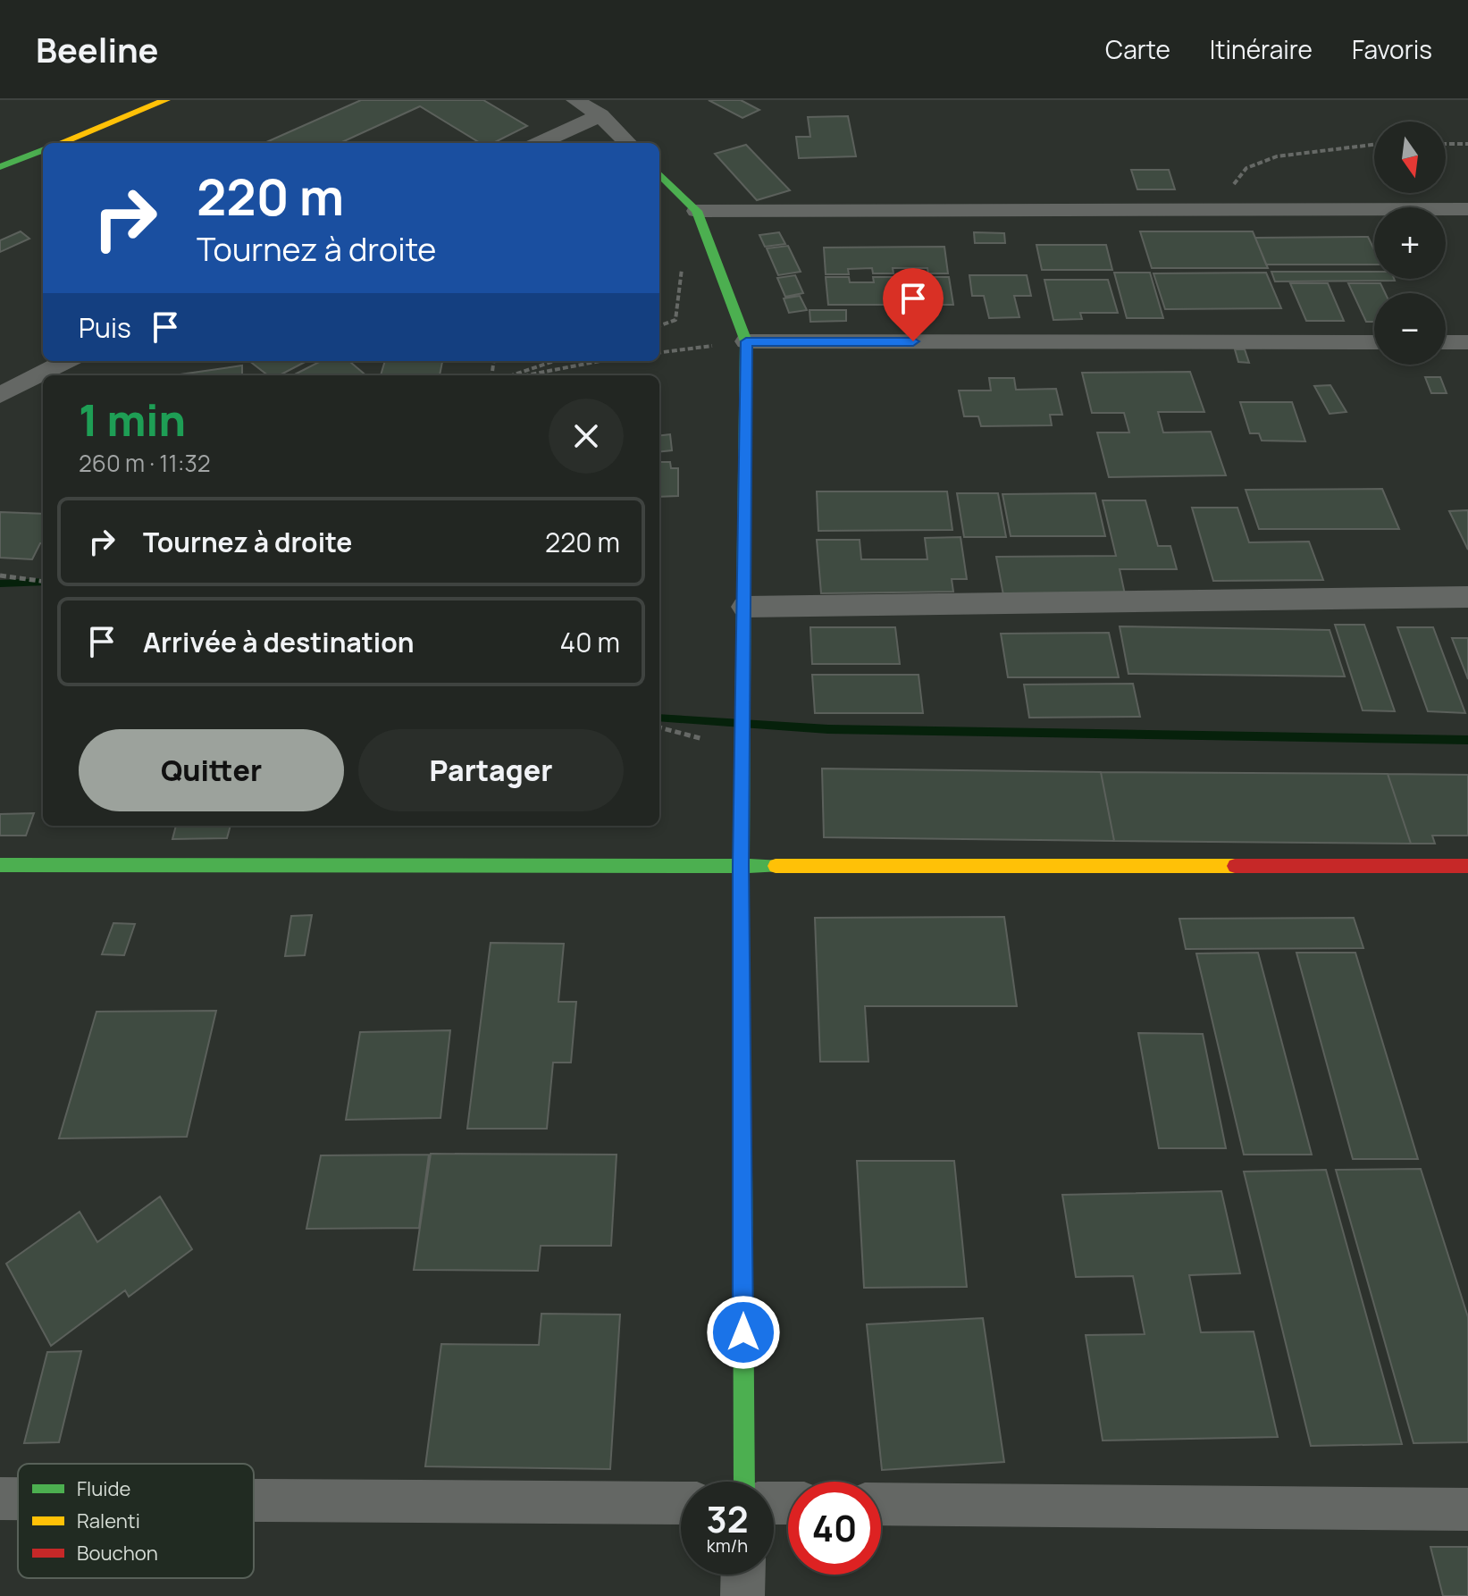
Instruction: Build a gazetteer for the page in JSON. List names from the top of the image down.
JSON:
{
  "legend": ["Fluide", "Ralenti", "Bouchon"],
  "north": "bottom",
  "page": {
    "header": "Beeline",
    "nav": ["Carte", "Itinéraire", "Favoris"],
    "map_buttons": ["+", "−"],
    "turn": ["220 m", "Tournez à droite"],
    "then": "Puis",
    "heading": ["1 min", "260 m · 11:32"],
    "list": [
      {
        "name": "Tournez à droite",
        "value": "220 m"
      },
      {
        "name": "Arrivée à destination",
        "value": "40 m"
      }
    ],
    "buttons": ["Quitter", "Partager"],
    "speed": "32 km/h",
    "limit": "40"
  }
}
